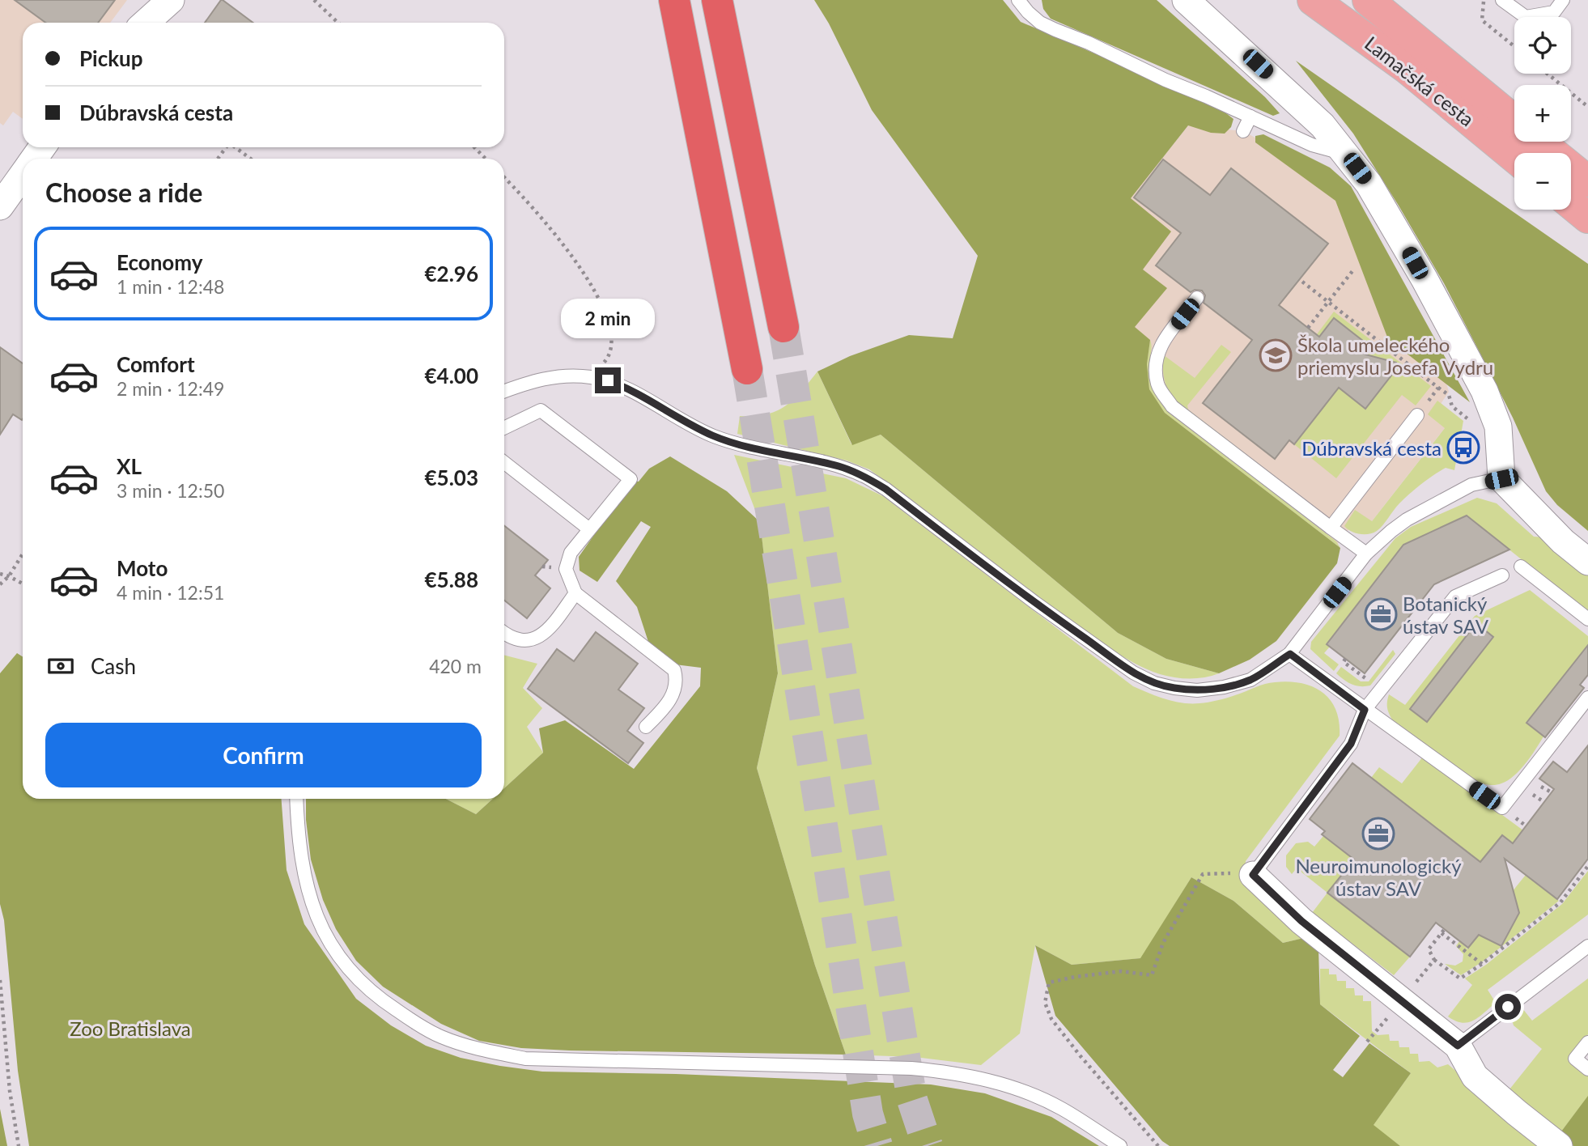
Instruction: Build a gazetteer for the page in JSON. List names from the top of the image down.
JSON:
{
  "streets": {
    "main road": ["Lamačská cesta"]
  },
  "parks": ["Zoo Bratislava"],
  "places": {
    "school or university": ["Škola umeleckého priemyslu Josefa Vydru"],
    "bus stop": ["Dúbravská cesta"],
    "office": ["Botanický ústav SAV", "Neuroimunologický ústav SAV"]
  },
  "page": {
    "map_buttons": ["+", "−"],
    "banner": ["Pickup", "Dúbravská cesta"],
    "heading": "Choose a ride",
    "list": [
      {
        "name": "Economy",
        "note": "1 min · 12:48",
        "value": "€2.96"
      },
      {
        "name": "Comfort",
        "note": "2 min · 12:49",
        "value": "€4.00"
      },
      {
        "name": "XL",
        "note": "3 min · 12:50",
        "value": "€5.03"
      },
      {
        "name": "Moto",
        "note": "4 min · 12:51",
        "value": "€5.88"
      }
    ],
    "bubble": "2 min",
    "pay": ["Cash", "420 m"],
    "buttons": "Confirm"
  }
}
